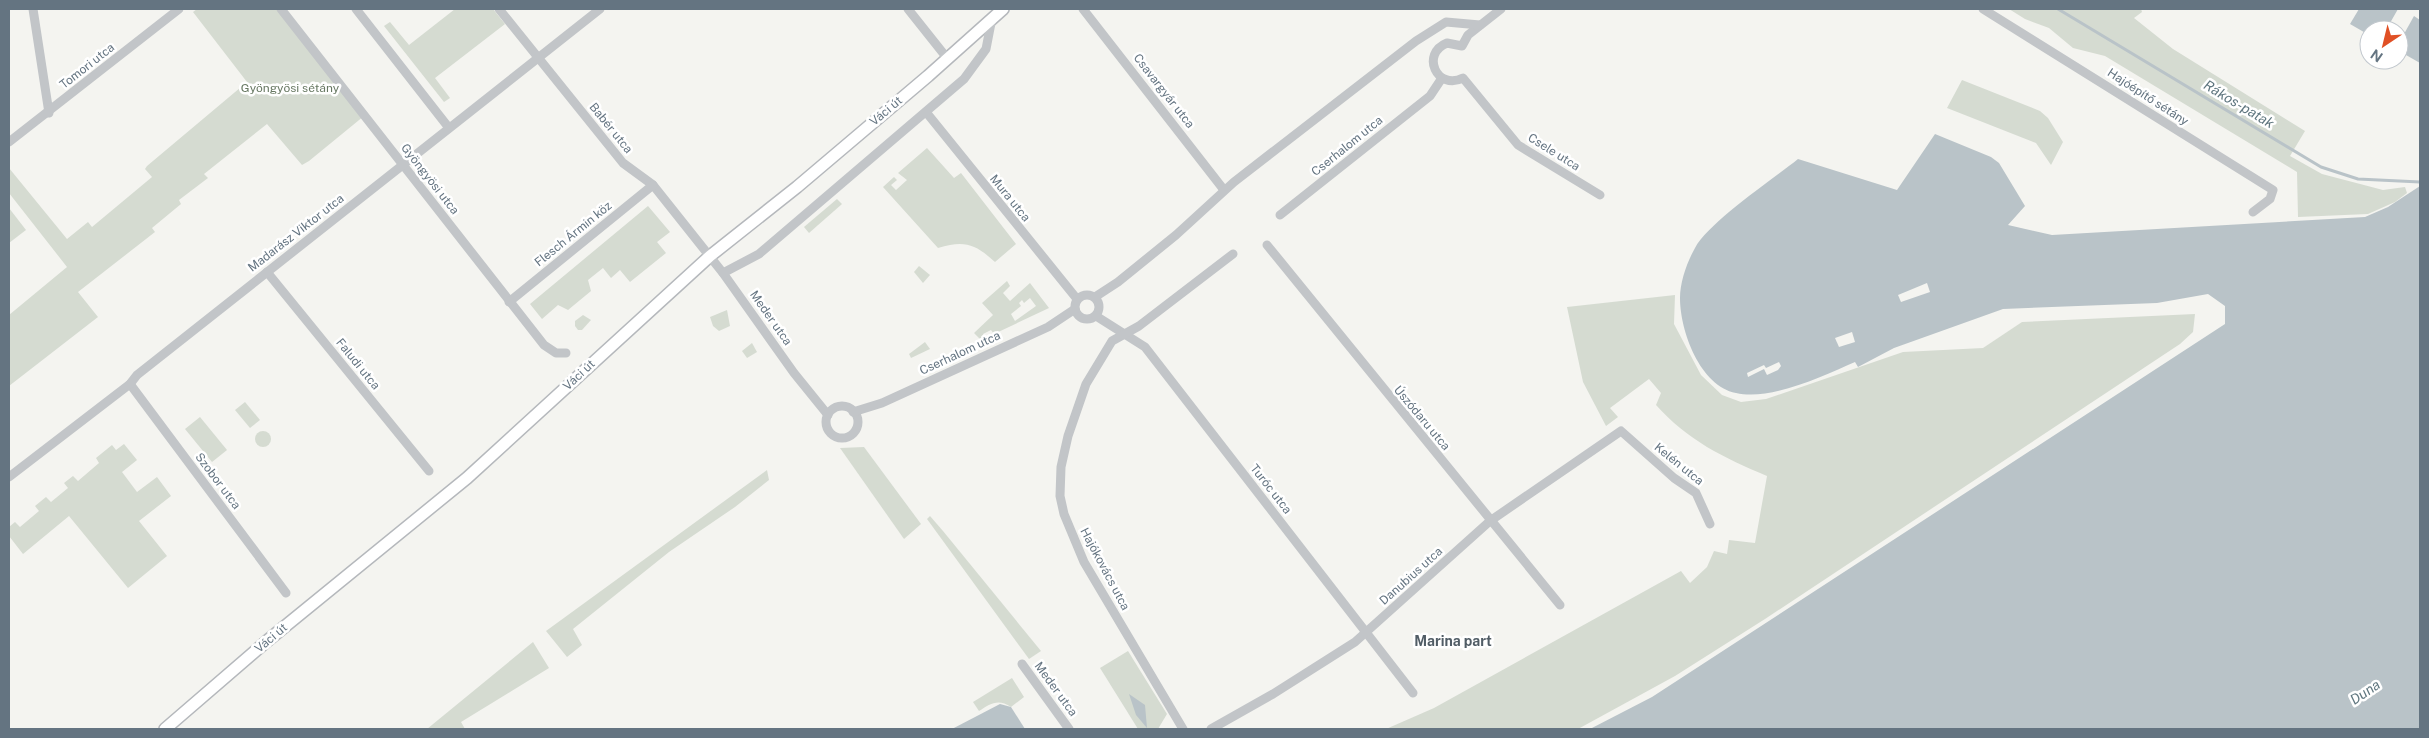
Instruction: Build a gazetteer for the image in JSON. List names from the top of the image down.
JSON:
{
  "streets": {
    "main road": ["Váci út"],
    "street": [
      "Tomori utca",
      "Csavargyár utca",
      "Hajóépítő sétány",
      "Babér utca",
      "Cserhalom utca",
      "Csele utca",
      "Gyöngyösi utca",
      "Mura utca",
      "Madarász Viktor utca",
      "Flesch Ármin köz",
      "Meder utca",
      "Faludi utca",
      "Úszódaru utca",
      "Kelén utca",
      "Szobor utca",
      "Turóc utca",
      "Hajókovács utca",
      "Danubius utca"
    ]
  },
  "crossings": [
    ["Váci út", "Babér utca"],
    ["Váci út", "Meder utca"],
    ["Babér utca", "Madarász Viktor utca"],
    ["Babér utca", "Flesch Ármin köz"],
    ["Babér utca", "Meder utca"],
    ["Cserhalom utca", "Csele utca"],
    ["Cserhalom utca", "Mura utca"],
    ["Cserhalom utca", "Meder utca"],
    ["Gyöngyösi utca", "Madarász Viktor utca"],
    ["Gyöngyösi utca", "Flesch Ármin köz"],
    ["Madarász Viktor utca", "Faludi utca"],
    ["Madarász Viktor utca", "Szobor utca"],
    ["Úszódaru utca", "Danubius utca"],
    ["Kelén utca", "Danubius utca"],
    ["Turóc utca", "Hajókovács utca"],
    ["Turóc utca", "Danubius utca"]
  ],
  "districts": ["Marina part"],
  "water": ["Rákos-patak", "Duna"],
  "parks": ["Gyöngyösi sétány"],
  "north": "bottom left"
}
